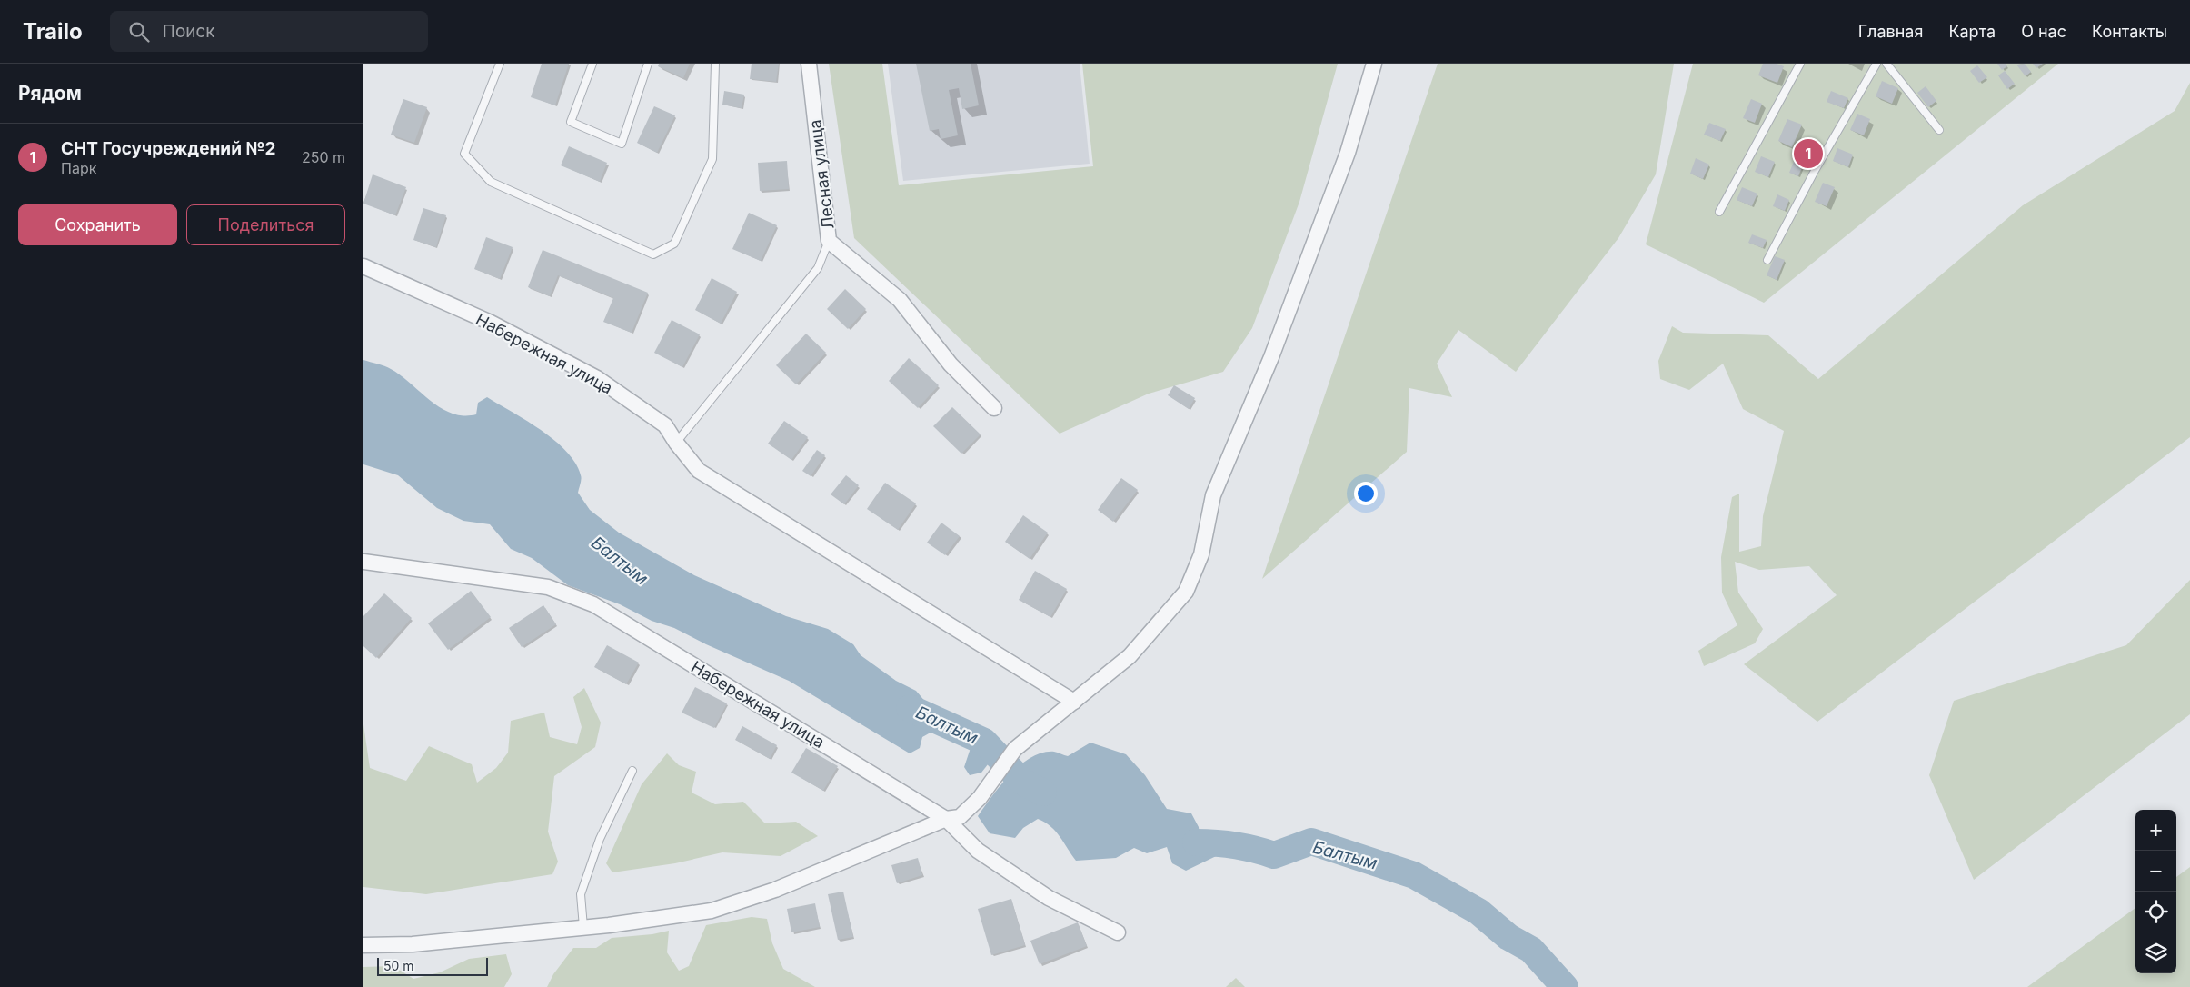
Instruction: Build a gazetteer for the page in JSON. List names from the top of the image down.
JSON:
{
  "streets": {
    "street": ["Лесная улица", "Набережная улица"]
  },
  "water": ["Балтым"],
  "scale_bar": "50 m",
  "page": {
    "header": "Trailo",
    "search": "Поиск",
    "nav": [
      "Главная",
      "Карта",
      "О нас",
      "Контакты"
    ],
    "heading": "Рядом",
    "list": [
      {
        "mark": "1",
        "name": "СНТ Госучреждений №2",
        "note": "Парк",
        "value": "250 m"
      }
    ],
    "pins": "1",
    "buttons": ["Сохранить", "Поделиться"],
    "map_buttons": ["+", "−"],
    "scale": "50 m"
  }
}
